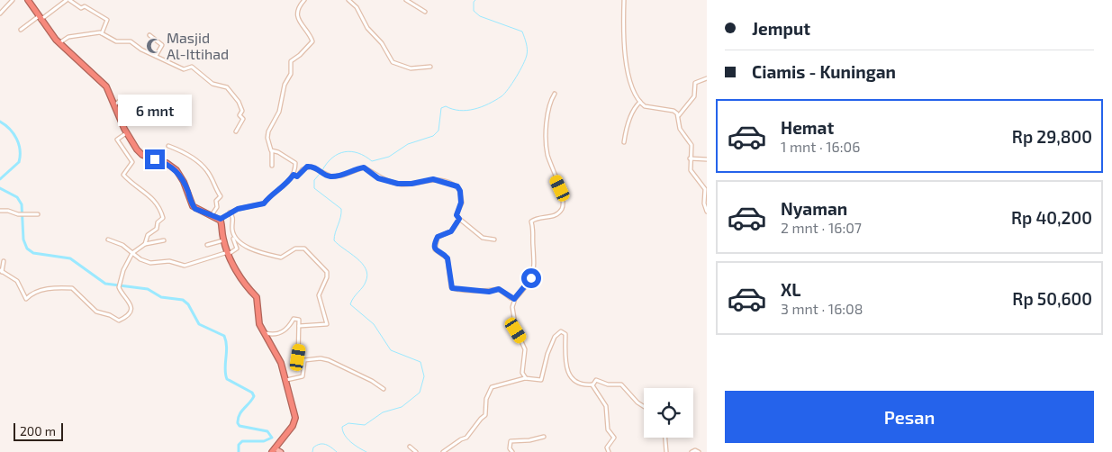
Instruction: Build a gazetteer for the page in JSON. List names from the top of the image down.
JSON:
{
  "places": {
    "mosque": ["Masjid Al-Ittihad"]
  },
  "scale_bar": "200 m",
  "page": {
    "banner": ["Jemput", "Ciamis - Kuningan"],
    "bubble": "6 mnt",
    "list": [
      {
        "name": "Hemat",
        "note": "1 mnt · 16:06",
        "value": "Rp 29,800"
      },
      {
        "name": "Nyaman",
        "note": "2 mnt · 16:07",
        "value": "Rp 40,200"
      },
      {
        "name": "XL",
        "note": "3 mnt · 16:08",
        "value": "Rp 50,600"
      }
    ],
    "buttons": "Pesan",
    "scale": "200 m"
  }
}
